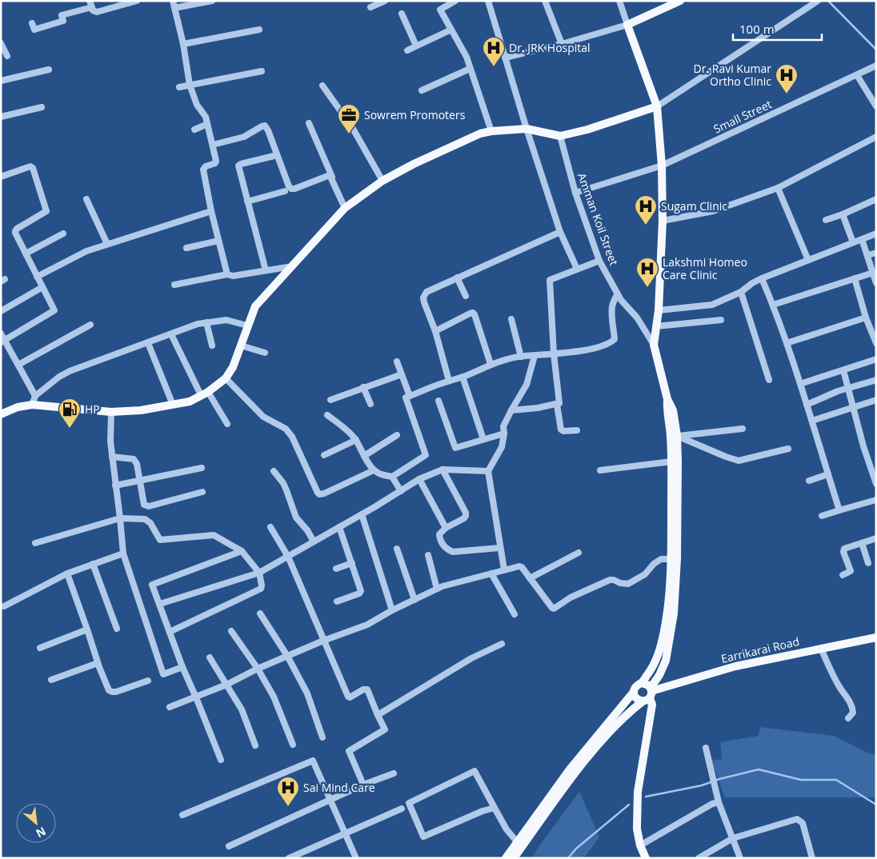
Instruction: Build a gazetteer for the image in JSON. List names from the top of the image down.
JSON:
{
  "streets": {
    "main road": ["Earrikarai Road"],
    "street": ["Small Street", "Amman Koil Street"]
  },
  "crossings": [
    ["Small Street", "Amman Koil Street"]
  ],
  "places": {
    "hospital": [
      "Dr. JRK Hospital",
      "Dr. Ravi Kumar Ortho Clinic",
      "Sugam Clinic",
      "Lakshmi Homeo Care Clinic",
      "Sai Mind Care"
    ],
    "office": ["Sowrem Promoters"],
    "fuel station": ["HP"]
  },
  "scale_bar": "100 m",
  "north": "bottom right"
}
